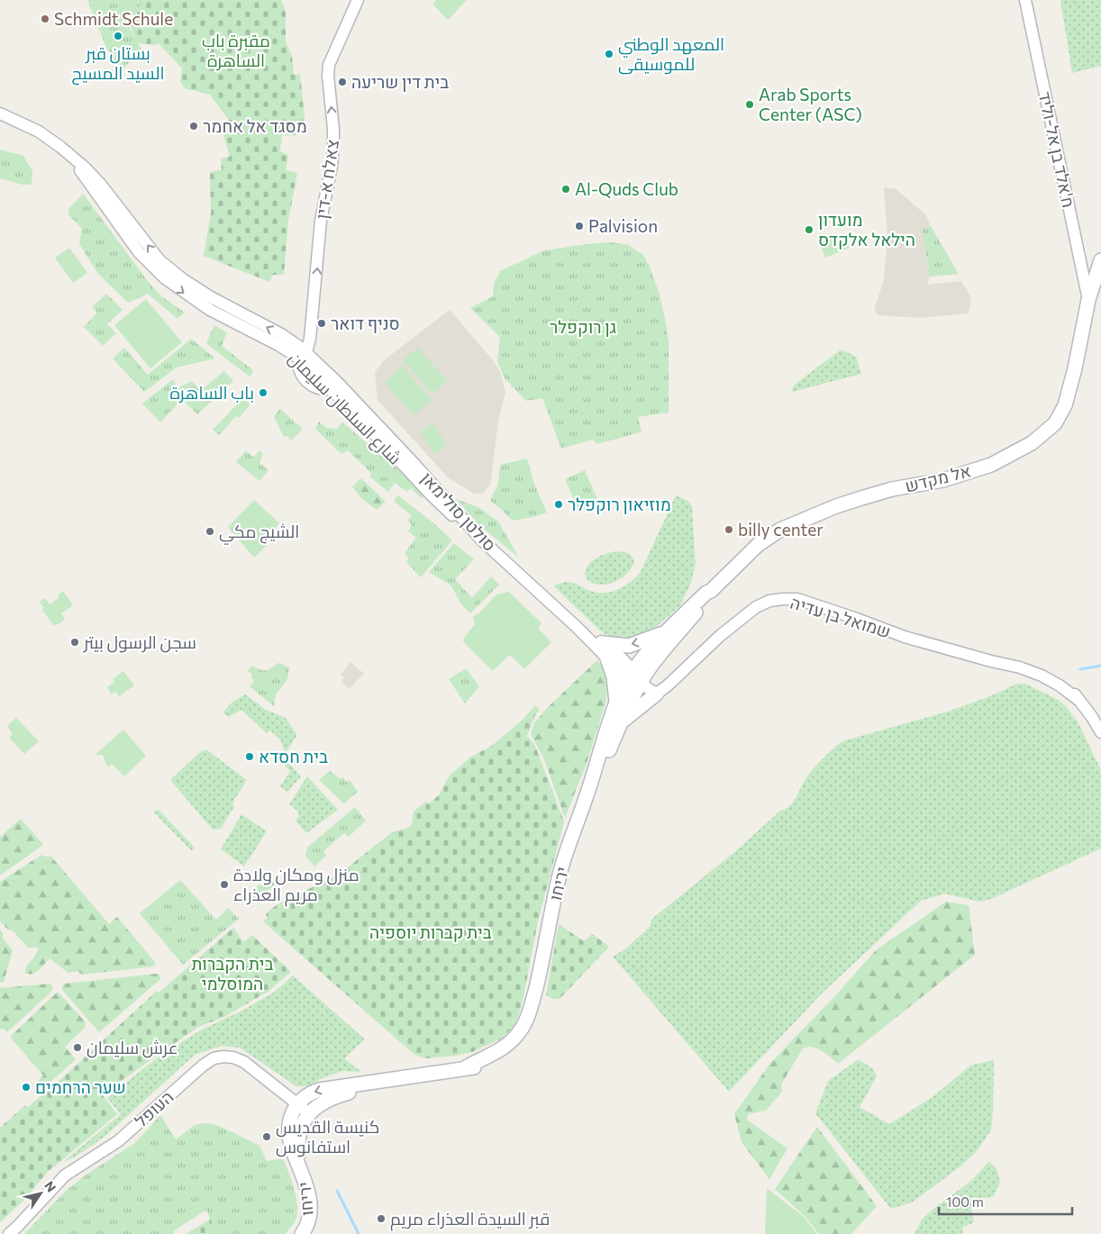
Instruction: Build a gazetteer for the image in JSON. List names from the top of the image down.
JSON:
{
  "streets": {
    "main road": ["אל מקדש", "יריחו"],
    "street": [
      "ח'אלד בן אל-וליד",
      "צאלח א-דין",
      "شارع السلطان سليمان",
      "סולטן סולימאן",
      "שמואל בן עדיה",
      "העופל"
    ]
  },
  "crossings": [
    ["ח'אלד בן אל-וליד", "אל מקדש"],
    ["צאלח א-דין", "شارع السلطان سليمان"],
    ["צאלח א-דין", "סולטן סולימאן"],
    ["شارع السلطان سليمان", "סולטן סולימאן"],
    ["אל מקדש", "סולטן סולימאן"],
    ["אל מקדש", "יריחו"],
    ["סולטן סולימאן", "יריחו"],
    ["יריחו", "העופל"]
  ],
  "one_way": ["צאלח א-דין"],
  "parks": [
    "مقبرة باب الساهرة",
    "גן רוקפלר",
    "בית קברות יוספיה",
    "בית הקברות המוסלמי"
  ],
  "places": [
    "Schmidt Schule",
    "بستان قبر السيد المسيح",
    "المعهد الوطني للموسيقى",
    "בית דין שריעה",
    "Arab Sports Center (ASC)",
    "מסגד אל אחמר",
    "Al-Quds Club",
    "Palvision",
    "מועדון הילאל אלקדס",
    "סניף דואר",
    "باب الساهرة",
    "מוזיאון רוקפלר",
    "billy center",
    "الشيج مكي",
    "سجن الرسول بيتر",
    "בית חסדא",
    "منزل ومكان ولادة مريم العذراء",
    "عرش سليمان",
    "שער הרחמים",
    "كنيسة القديس استفانوس",
    "قبر السيدة العذراء مريم"
  ],
  "scale_bar": "100 m",
  "north": "top right"
}
